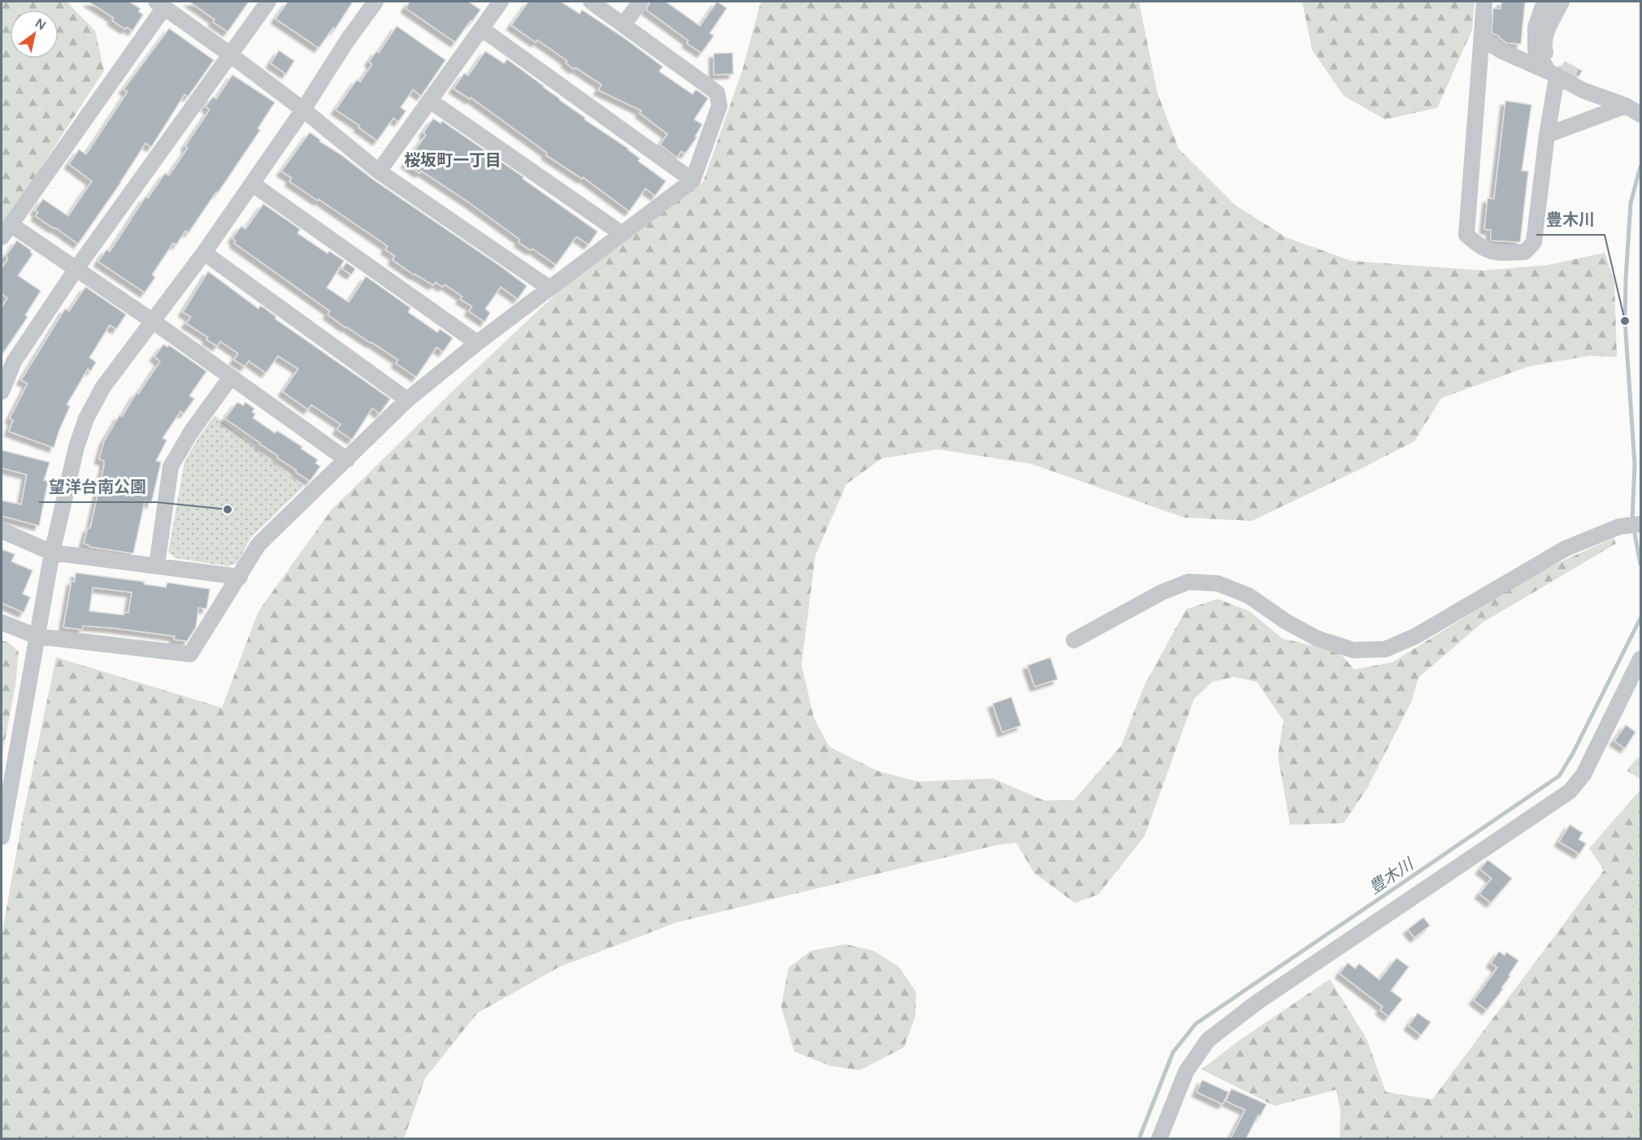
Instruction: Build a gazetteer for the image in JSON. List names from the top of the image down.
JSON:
{
  "districts": ["桜坂町一丁目"],
  "water": ["豊木川"],
  "places": ["豊木川", "望洋台南公園"],
  "north": "top right"
}
